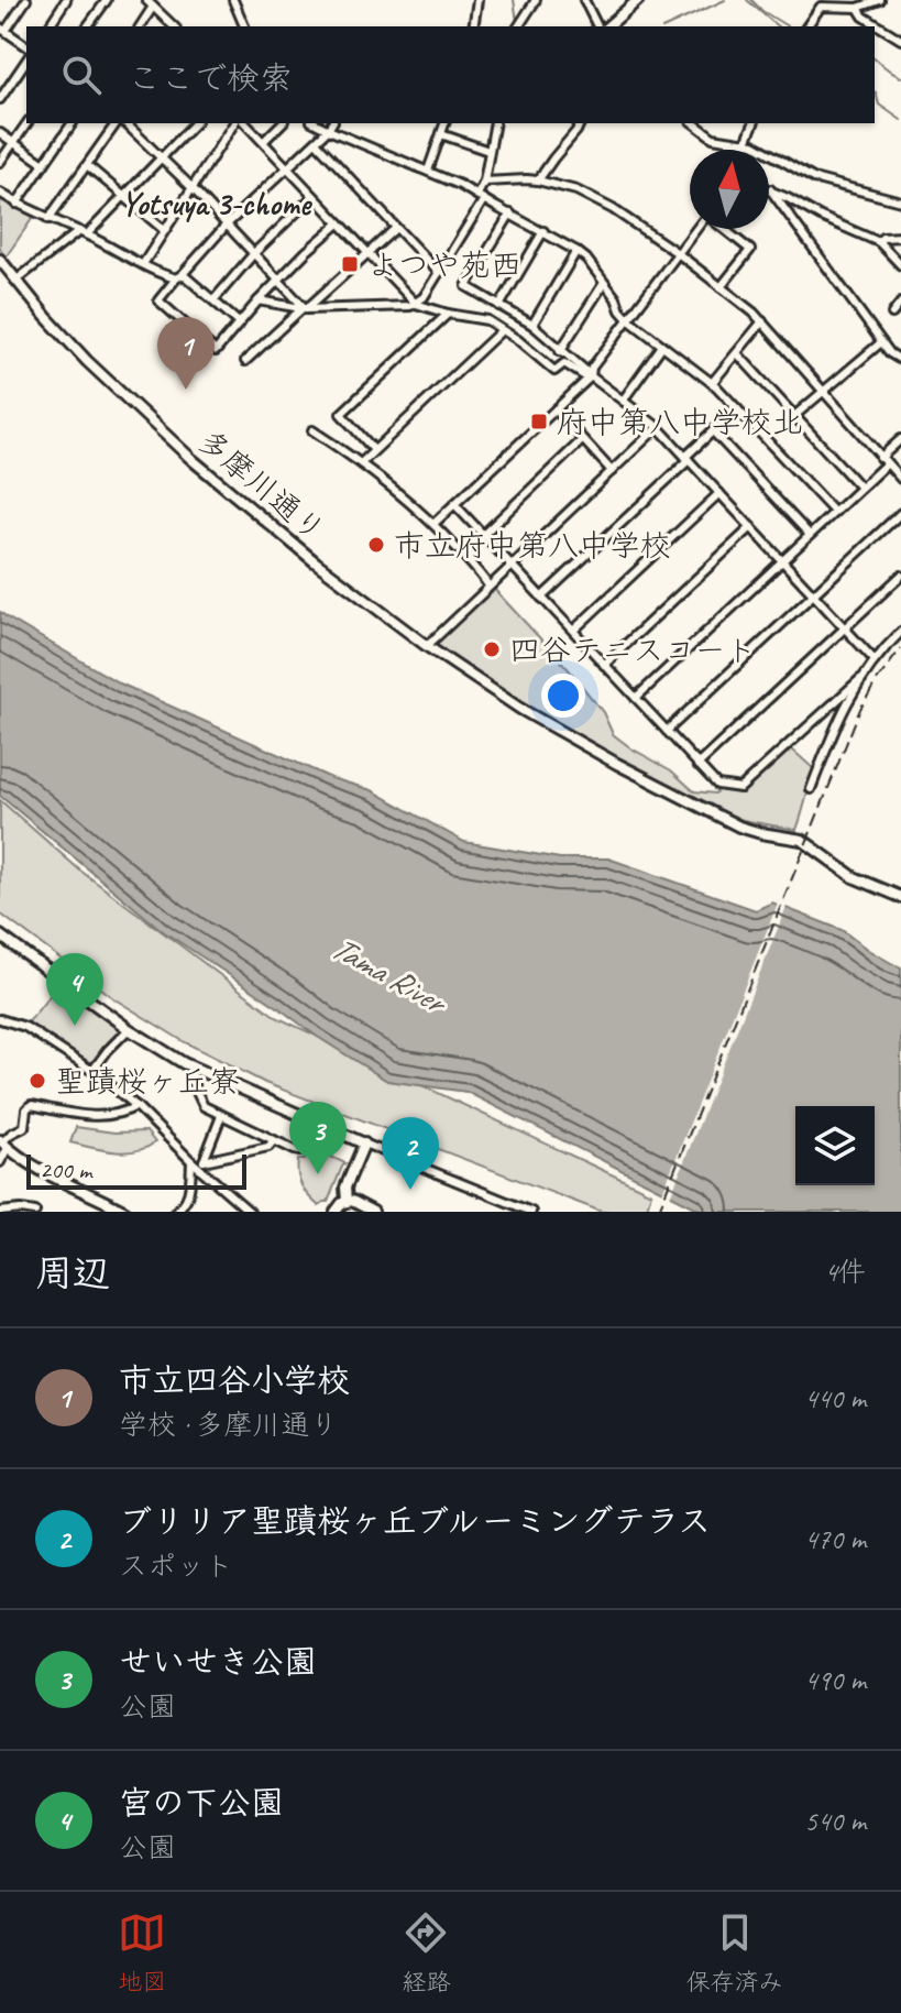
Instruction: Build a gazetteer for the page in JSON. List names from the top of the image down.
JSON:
{
  "streets": {
    "street": ["多摩川通り"]
  },
  "districts": ["Yotsuya 3-chome"],
  "water": ["Tama River"],
  "places": {
    "transit": ["よつや苑西", "府中第八中学校北"],
    "other": ["市立府中第八中学校", "四谷テニスコート", "聖蹟桜ヶ丘寮"]
  },
  "scale_bar": "200 m",
  "north": "top",
  "page": {
    "search": "ここで検索",
    "pins": [
      "1",
      "4",
      "3",
      "2"
    ],
    "scale": "200 m",
    "heading": ["周辺", "4件"],
    "list": [
      {
        "mark": "1",
        "name": "市立四谷小学校",
        "note": "学校 · 多摩川通り",
        "value": "440 m"
      },
      {
        "mark": "2",
        "name": "ブリリア聖蹟桜ヶ丘ブルーミングテラス",
        "note": "スポット",
        "value": "470 m"
      },
      {
        "mark": "3",
        "name": "せいせき公園",
        "note": "公園",
        "value": "490 m"
      },
      {
        "mark": "4",
        "name": "宮の下公園",
        "note": "公園",
        "value": "540 m"
      }
    ],
    "nav": ["地図", "経路", "保存済み"]
  }
}
